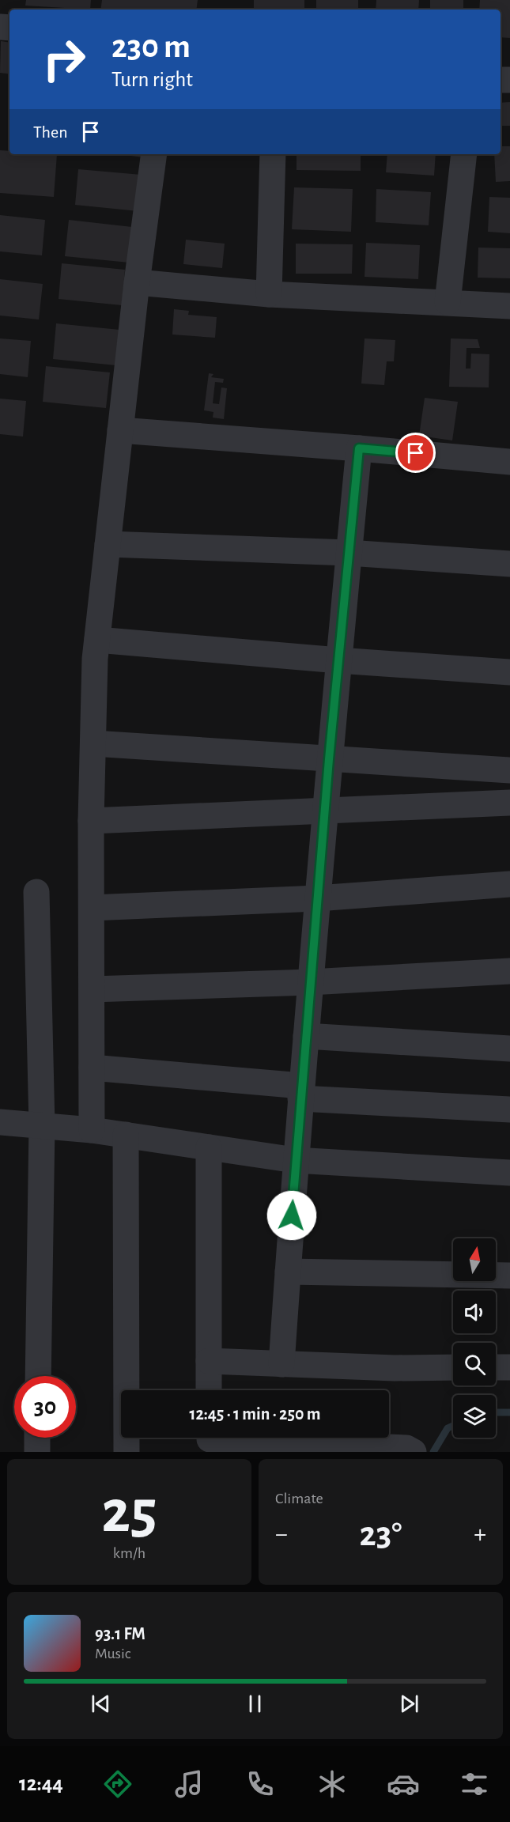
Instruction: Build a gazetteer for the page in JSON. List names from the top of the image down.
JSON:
{
  "north": "top",
  "page": {
    "turn": ["230 m", "Turn right"],
    "then": "Then",
    "limit": "30",
    "trip": "12:45 · 1 min · 250 m",
    "tile": [
      ["25", "km/h"],
      "Climate"
    ],
    "heat": ["−", "23°", "+"],
    "song": ["93.1 FM", "Music"],
    "tabs": "12:44"
  }
}
